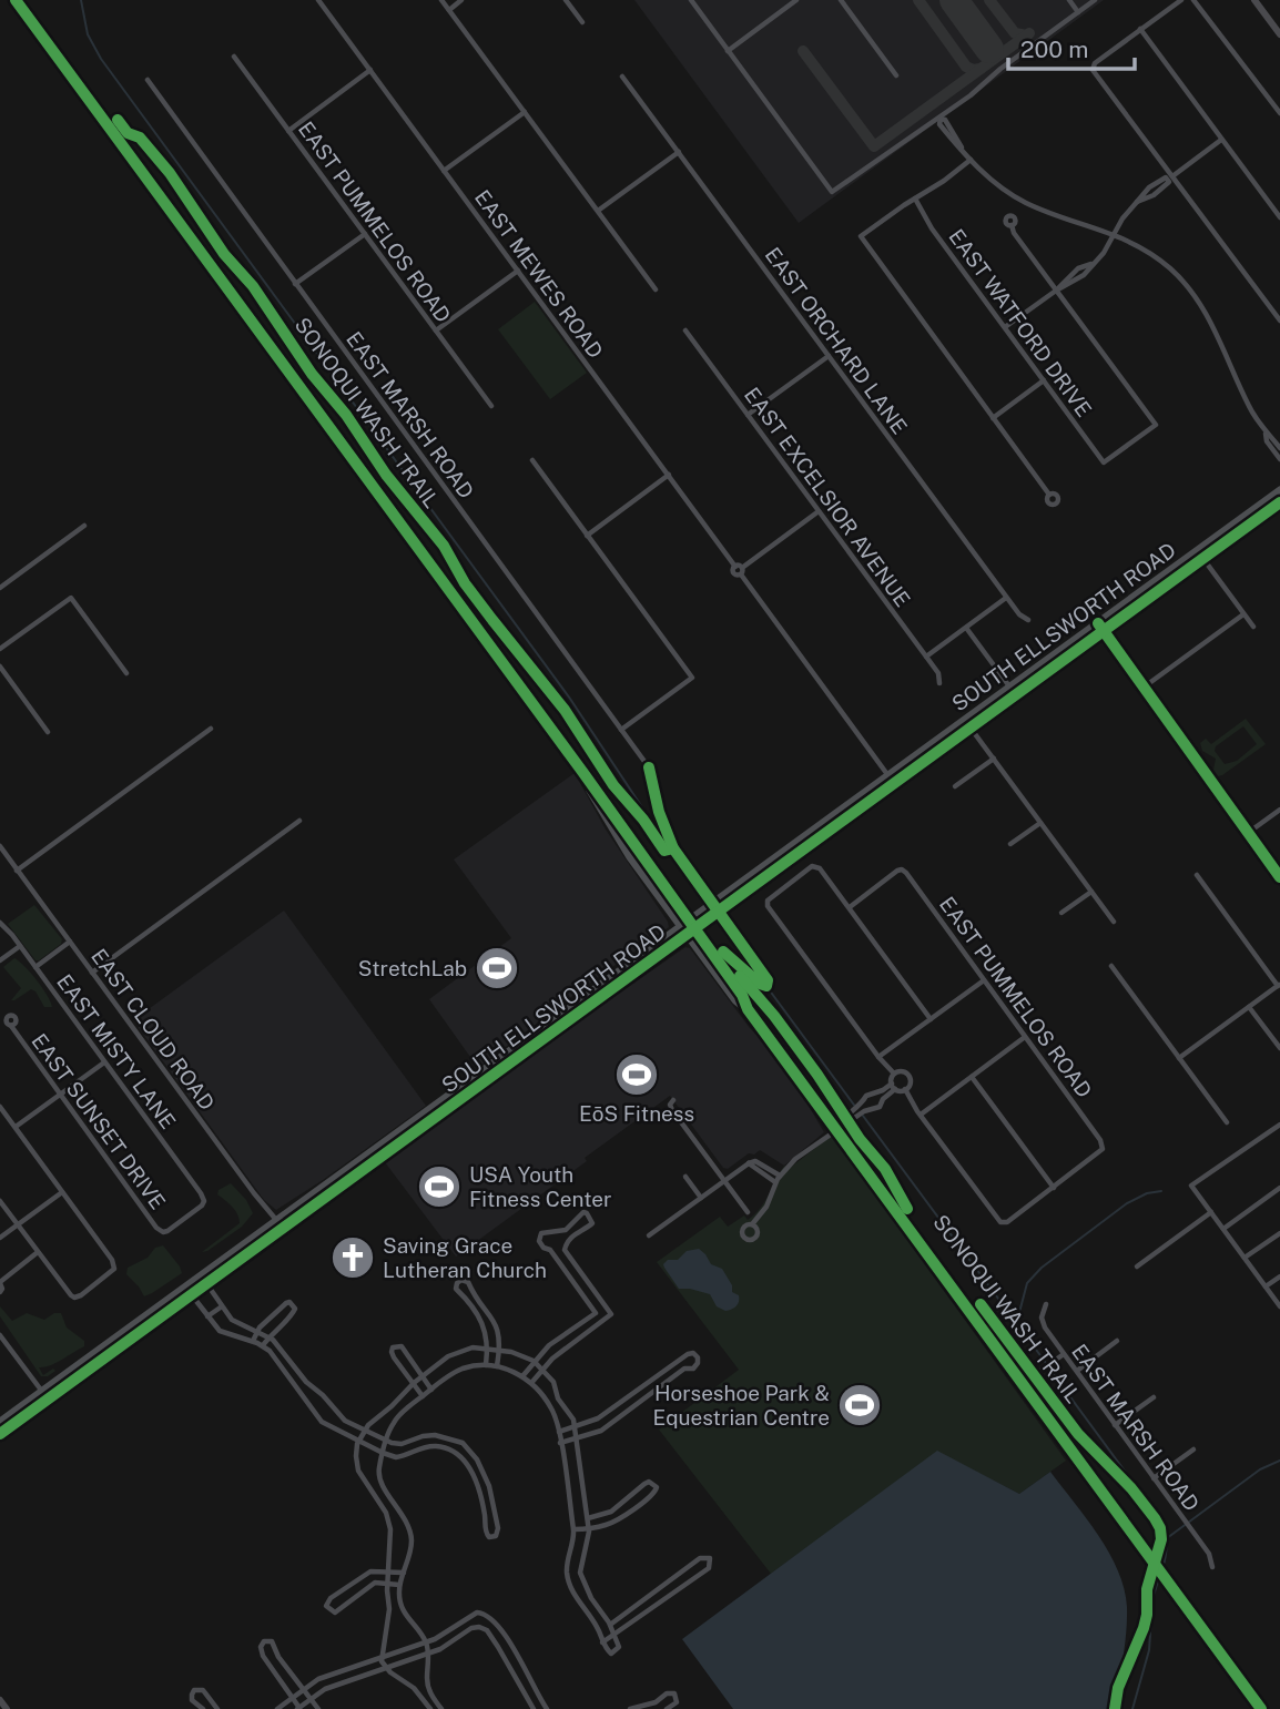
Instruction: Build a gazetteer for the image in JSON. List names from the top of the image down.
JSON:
{
  "streets": {
    "main road": ["SOUTH ELLSWORTH ROAD"],
    "street": [
      "EAST PUMMELOS ROAD",
      "EAST MEWES ROAD",
      "EAST WATFORD DRIVE",
      "EAST ORCHARD LANE",
      "EAST MARSH ROAD",
      "EAST EXCELSIOR AVENUE",
      "EAST CLOUD ROAD",
      "EAST MISTY LANE",
      "EAST SUNSET DRIVE"
    ],
    "cycle path": ["SONOQUI WASH TRAIL"]
  },
  "crossings": [
    ["EAST MEWES ROAD", "SOUTH ELLSWORTH ROAD"],
    ["SOUTH ELLSWORTH ROAD", "EAST CLOUD ROAD"],
    ["EAST MISTY LANE", "EAST SUNSET DRIVE"]
  ],
  "places": {
    "sports": [
      "StretchLab",
      "EōS Fitness",
      "USA Youth Fitness Center",
      "Horseshoe Park & Equestrian Centre"
    ],
    "church": ["Saving Grace Lutheran Church"]
  },
  "scale_bar": "200 m"
}
